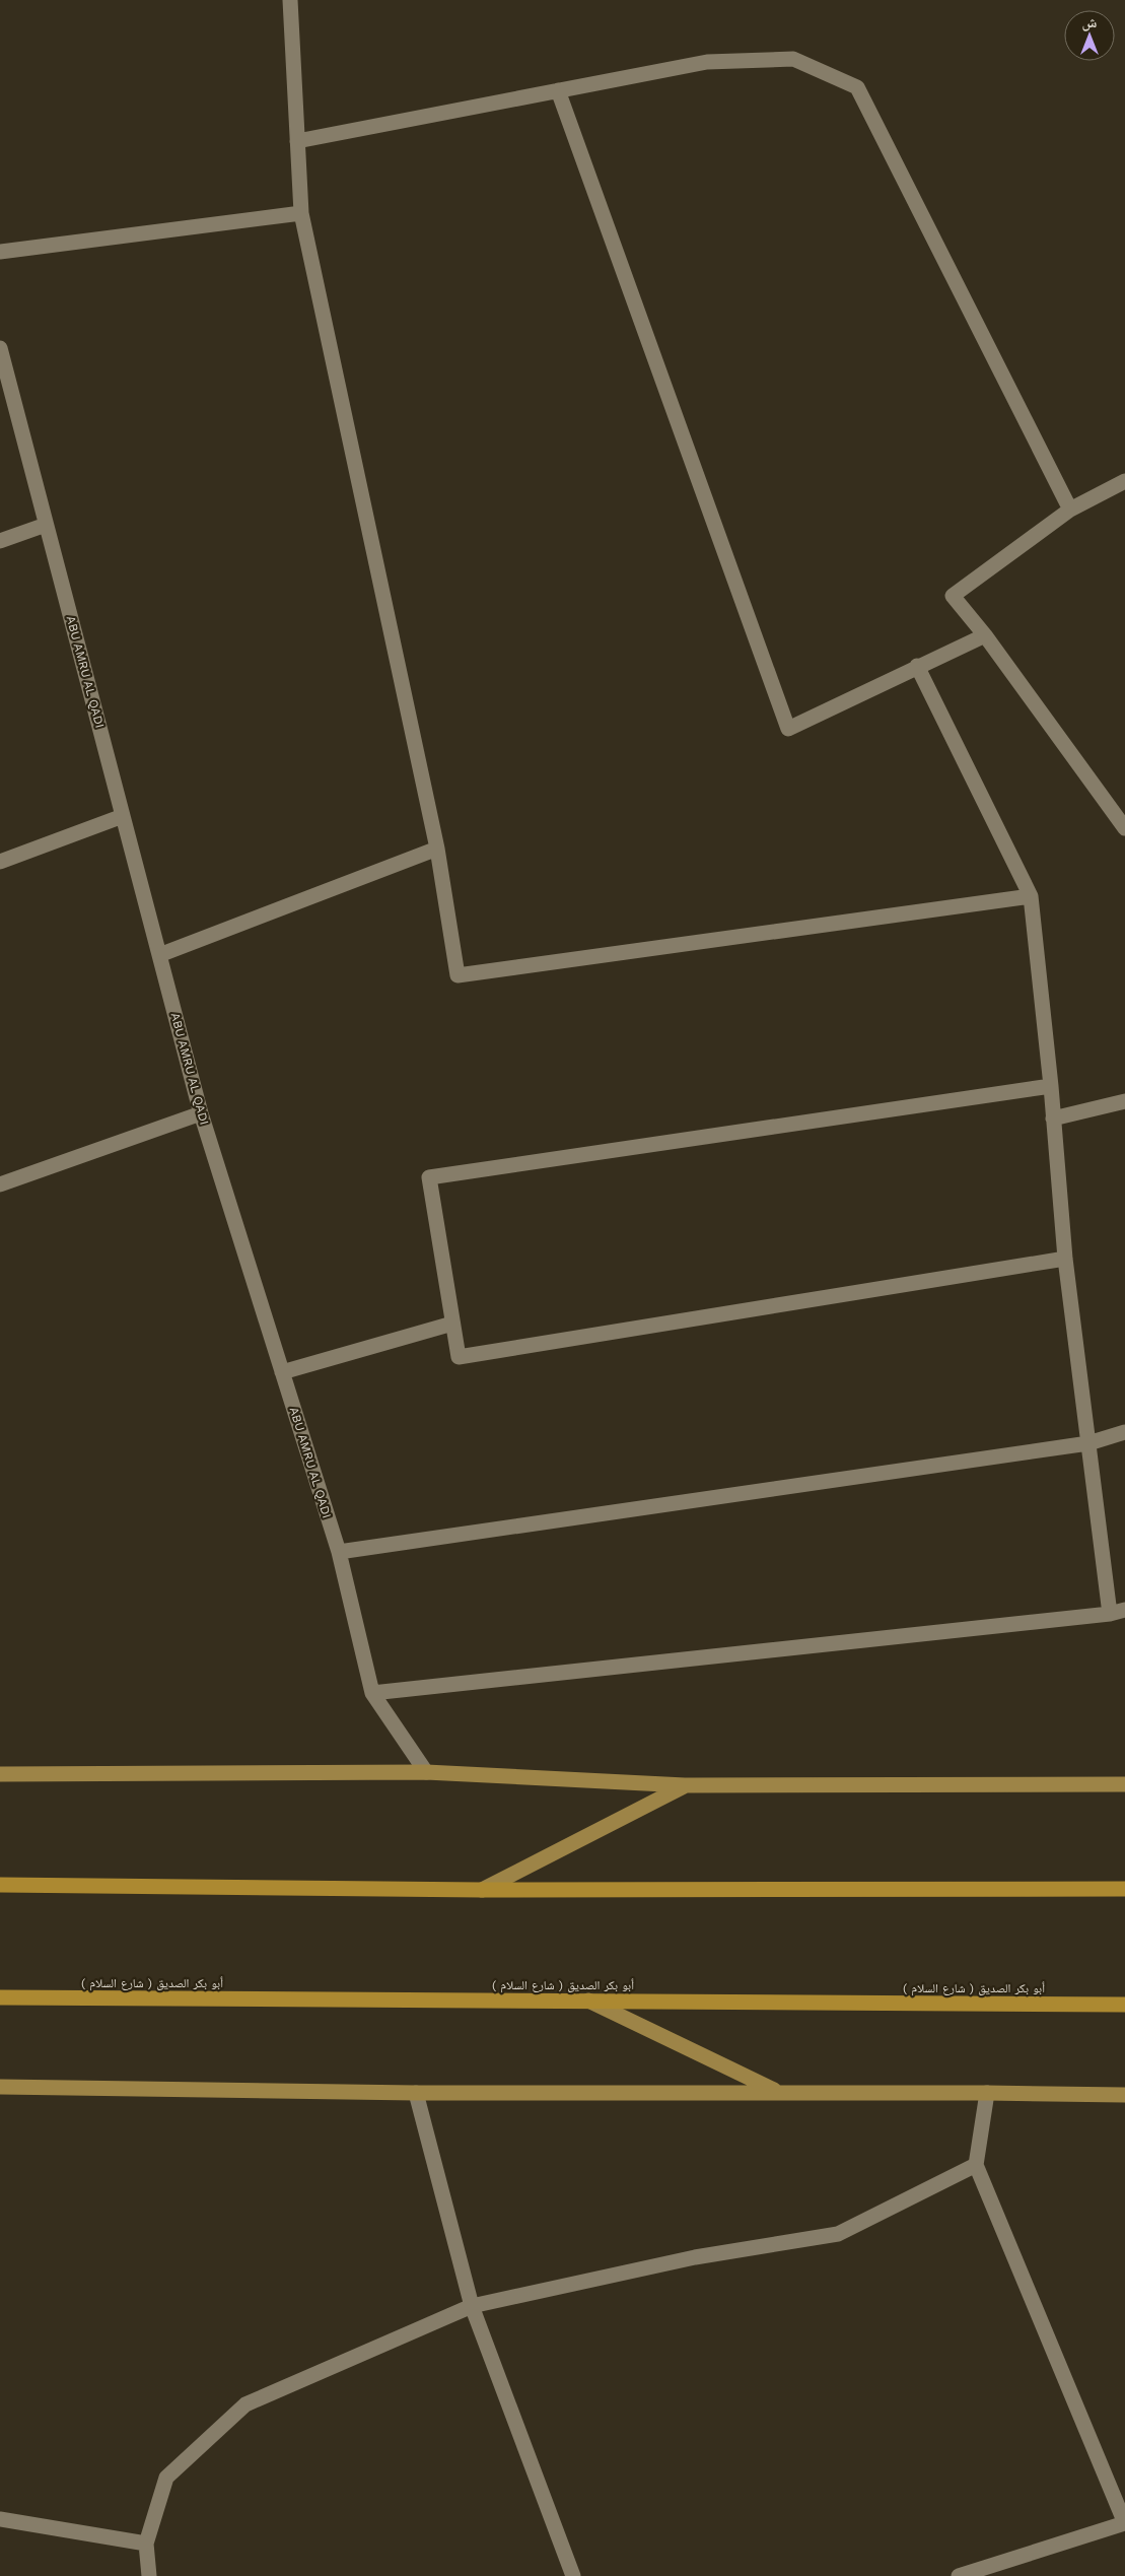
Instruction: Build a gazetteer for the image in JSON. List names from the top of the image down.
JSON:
{
  "streets": {
    "highway": ["( شارع السلام ) أبو بكر الصديق"],
    "street": ["ABU AMRU AL QADI"]
  },
  "north": "top"
}
